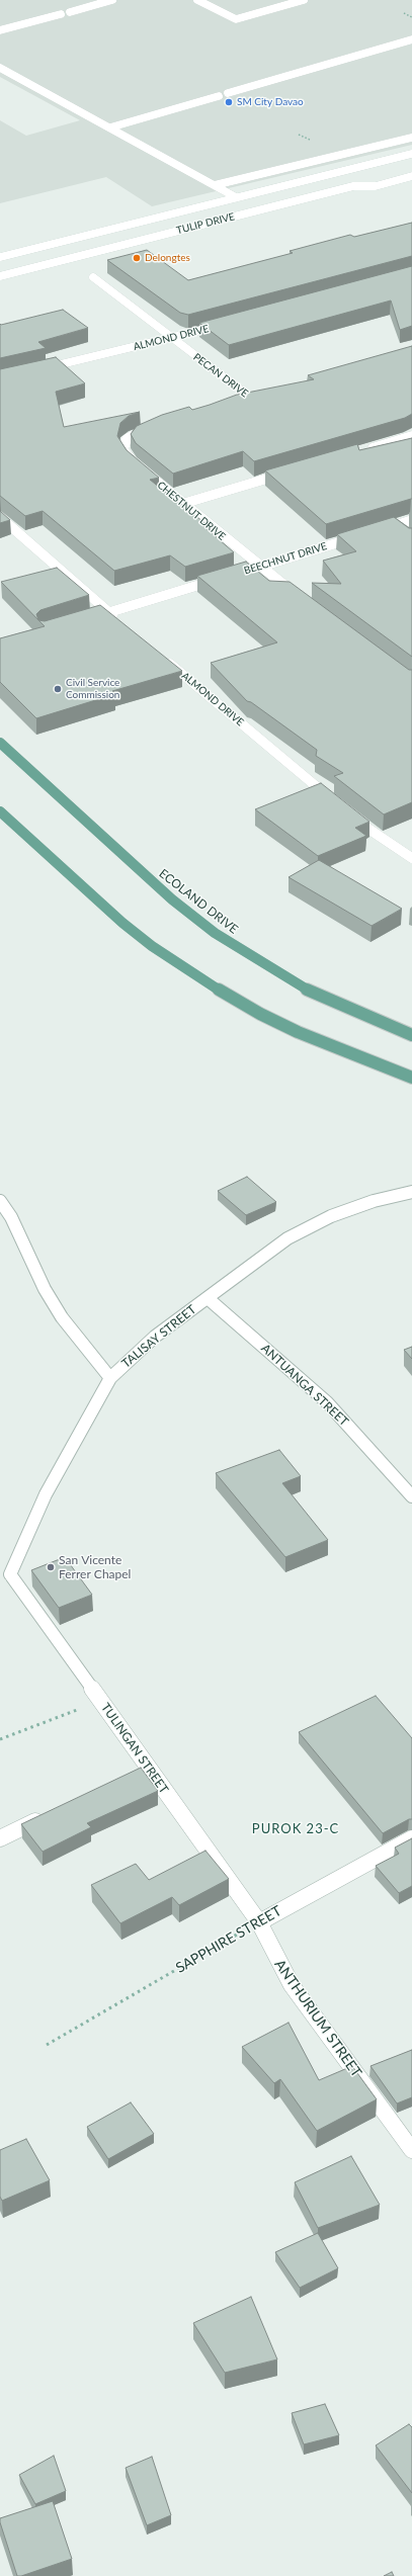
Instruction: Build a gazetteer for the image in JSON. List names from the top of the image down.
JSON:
{
  "streets": {
    "main road": ["ECOLAND DRIVE"],
    "street": [
      "TULIP DRIVE",
      "ALMOND DRIVE",
      "PECAN DRIVE",
      "CHESTNUT DRIVE",
      "BEECHNUT DRIVE",
      "TALISAY STREET",
      "ANTUANGA STREET",
      "TULINGAN STREET",
      "SAPPHIRE STREET",
      "ANTHURIUM STREET"
    ]
  },
  "crossings": [
    ["ALMOND DRIVE", "PECAN DRIVE"],
    ["CHESTNUT DRIVE", "BEECHNUT DRIVE"],
    ["TALISAY STREET", "ANTUANGA STREET"],
    ["TALISAY STREET", "TULINGAN STREET"],
    ["TULINGAN STREET", "SAPPHIRE STREET"],
    ["TULINGAN STREET", "ANTHURIUM STREET"],
    ["SAPPHIRE STREET", "ANTHURIUM STREET"]
  ],
  "districts": ["PUROK 23-C"],
  "places": [
    "SM City Davao",
    "Delongtes",
    "Civil Service Commission",
    "San Vicente Ferrer Chapel"
  ]
}
